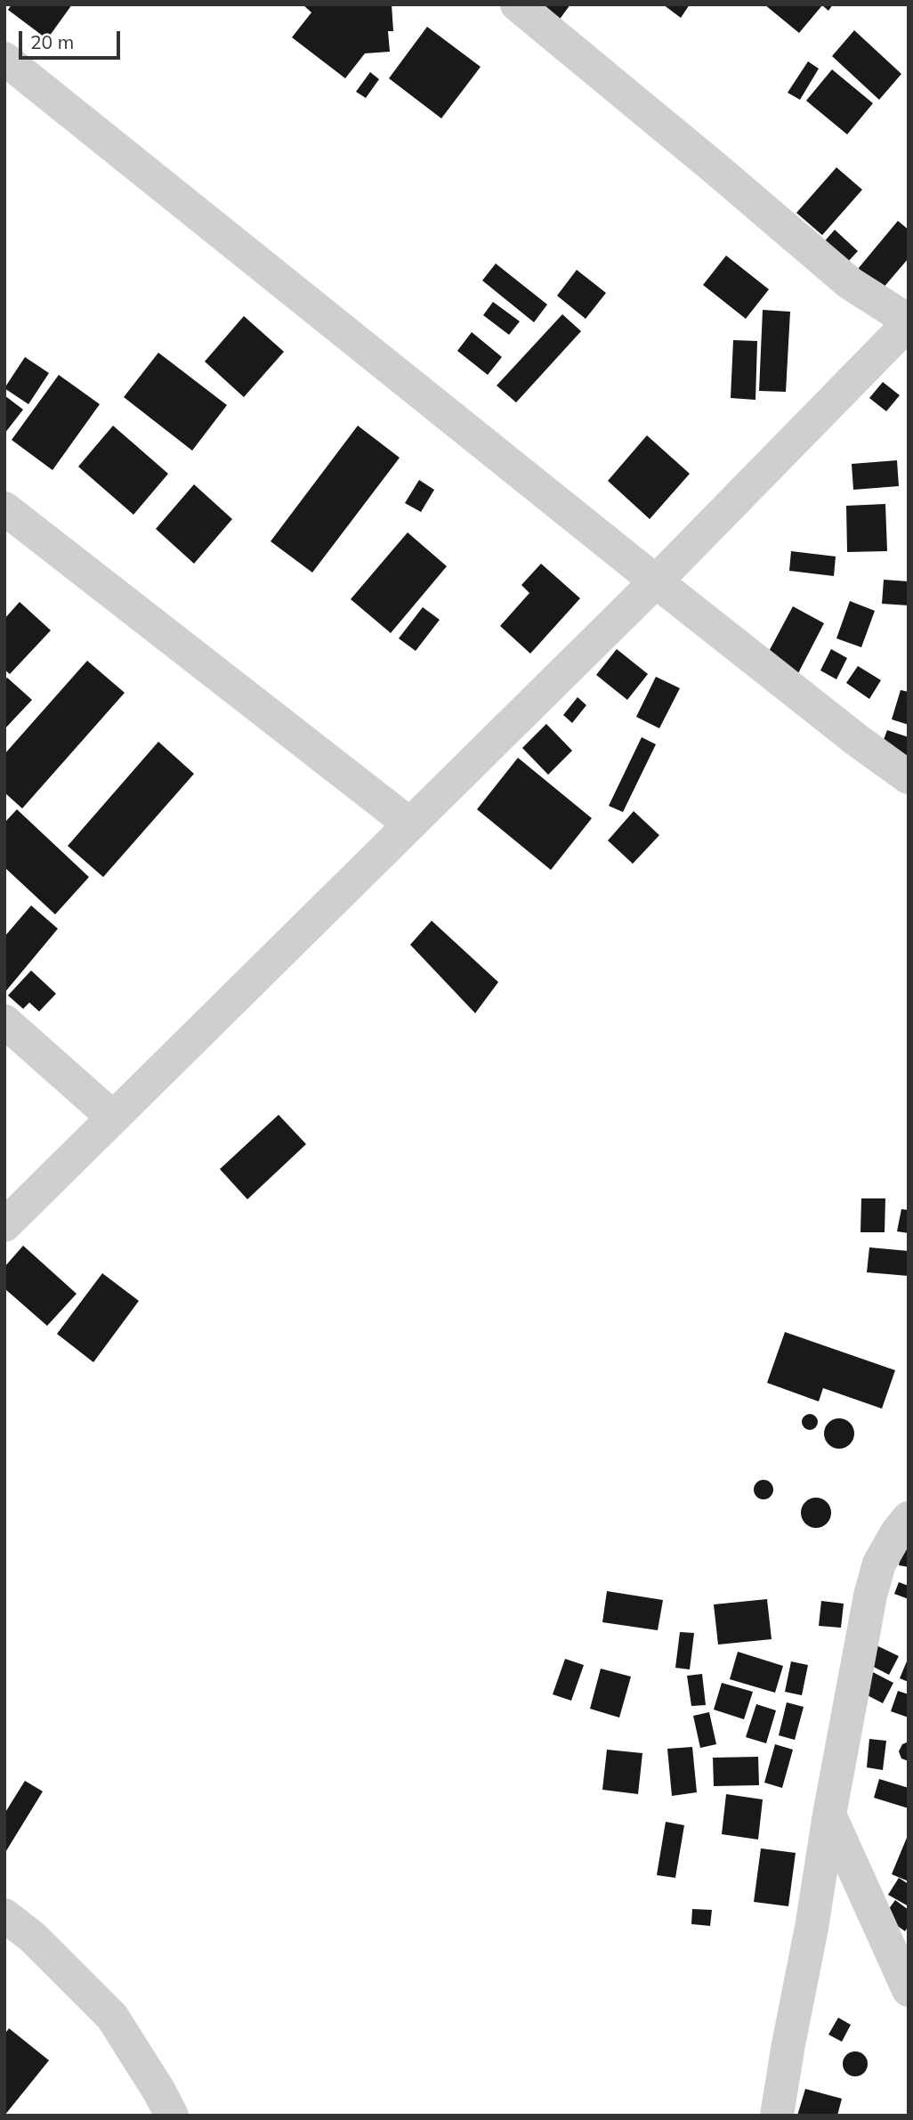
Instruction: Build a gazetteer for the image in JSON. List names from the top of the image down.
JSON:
{
  "scale_bar": "20 m"
}
